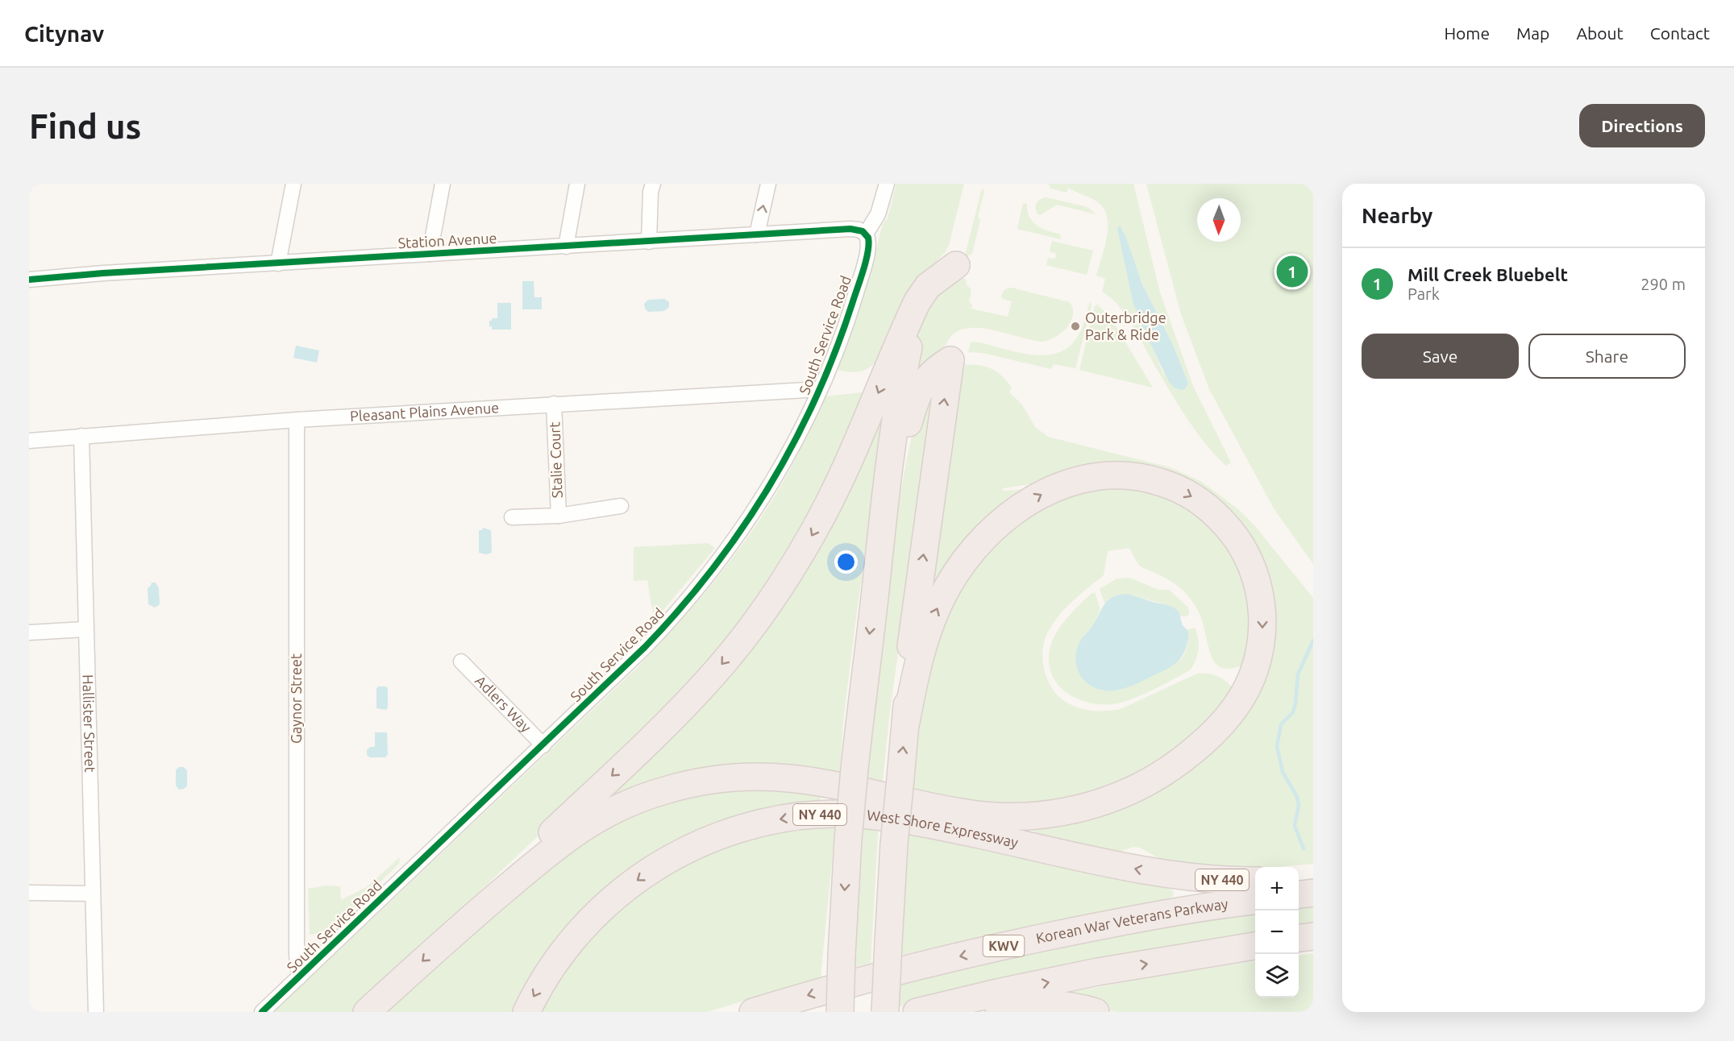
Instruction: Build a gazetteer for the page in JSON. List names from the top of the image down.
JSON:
{
  "streets": {
    "highway": [
      "NY 440",
      "West Shore Expressway",
      "Korean War Veterans Parkway",
      "KWV"
    ],
    "street": [
      "Station Avenue",
      "South Service Road",
      "Pleasant Plains Avenue",
      "Stalie Court",
      "Gaynor Street",
      "Adlers Way",
      "Hallister Street"
    ]
  },
  "crossings": [
    ["Station Avenue", "South Service Road"],
    ["South Service Road", "Pleasant Plains Avenue"],
    ["South Service Road", "Gaynor Street"],
    ["South Service Road", "Adlers Way"],
    ["Pleasant Plains Avenue", "Stalie Court"],
    ["Pleasant Plains Avenue", "Gaynor Street"],
    ["Pleasant Plains Avenue", "Hallister Street"]
  ],
  "places": ["Outerbridge Park & Ride"],
  "north": "bottom",
  "page": {
    "header": "Citynav",
    "nav": [
      "Home",
      "Map",
      "About",
      "Contact"
    ],
    "buttons": [
      "Directions",
      ["Save", "Share"]
    ],
    "title": "Find us",
    "heading": "Nearby",
    "list": [
      {
        "mark": "1",
        "name": "Mill Creek Bluebelt",
        "note": "Park",
        "value": "290 m"
      }
    ],
    "pins": "1",
    "map_buttons": ["+", "−"]
  }
}
